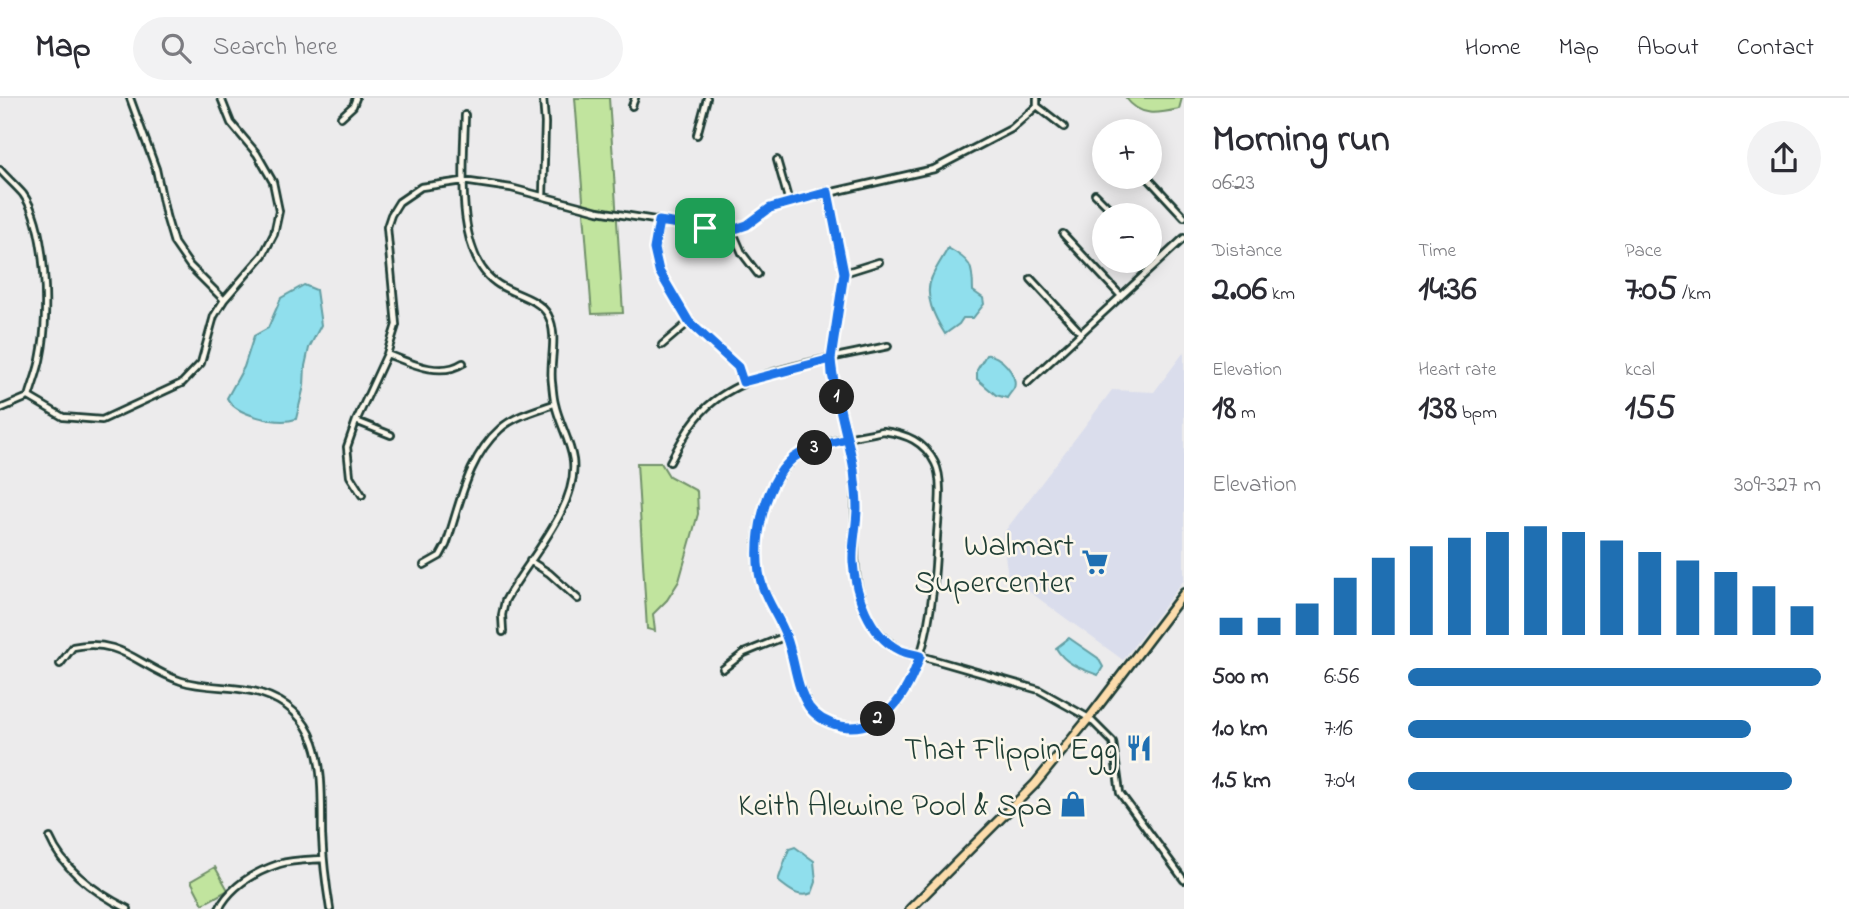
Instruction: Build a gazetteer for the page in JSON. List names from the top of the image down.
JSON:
{
  "places": {
    "supermarket": ["Walmart Supercenter"],
    "restaurant": ["That Flippin Egg"],
    "shop": ["Keith Alewine Pool & Spa"]
  },
  "page": {
    "header": "Map",
    "search": "Search here",
    "nav": [
      "Home",
      "Map",
      "About",
      "Contact"
    ],
    "heading": ["Morning run", "06:23"],
    "map_buttons": ["+", "−"],
    "stats": [
      ["Distance", "2.06 km"],
      ["Time", "14:36"],
      ["Pace", "7:05 /km"],
      ["Elevation", "18 m"],
      ["Heart rate", "138 bpm"],
      ["kcal", "155"]
    ],
    "pins": ["1", "3", "2"],
    "chart": ["Elevation", "309–327 m"],
    "list": [
      {
        "name": "500 m",
        "note": "6:56"
      },
      {
        "name": "1.0 km",
        "note": "7:16"
      },
      {
        "name": "1.5 km",
        "note": "7:04"
      }
    ]
  }
}
